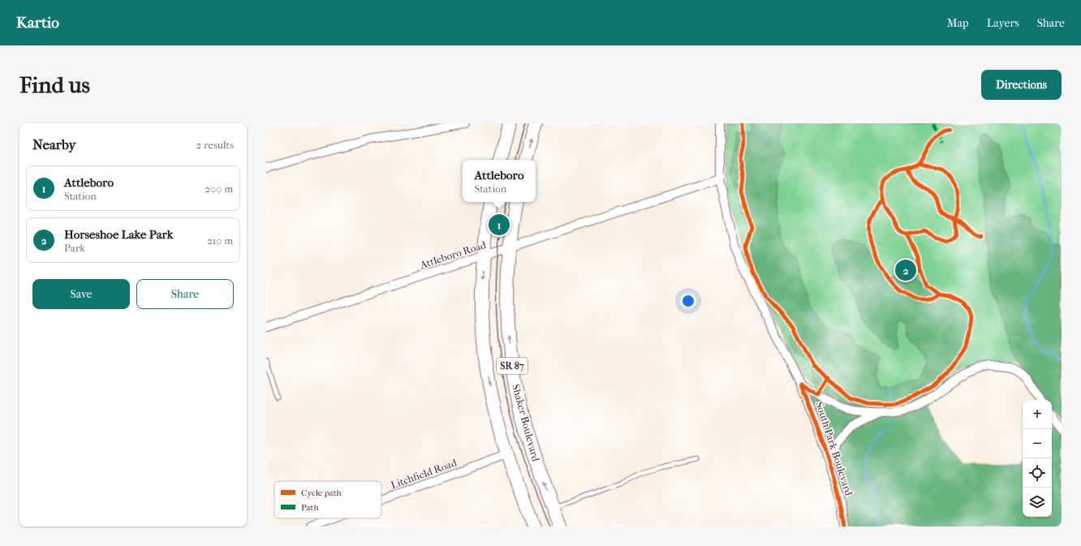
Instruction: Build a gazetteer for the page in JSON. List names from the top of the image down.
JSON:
{
  "streets": {
    "main road": ["SR 87", "Shaker Boulevard"],
    "street": ["Attleboro Road", "South Park Boulevard", "Litchfield Road"]
  },
  "crossings": [
    ["Attleboro Road", "SR 87"],
    ["Attleboro Road", "Shaker Boulevard"],
    ["Attleboro Road", "South Park Boulevard"],
    ["SR 87", "Litchfield Road"]
  ],
  "legend": ["Cycle path", "Path"],
  "page": {
    "header": "Kartio",
    "nav": ["Map", "Layers", "Share"],
    "buttons": [
      "Directions",
      ["Save", "Share"]
    ],
    "title": "Find us",
    "heading": ["Nearby", "2 results"],
    "popup": ["Attleboro", "Station"],
    "list": [
      {
        "mark": "1",
        "name": "Attleboro",
        "note": "Station",
        "value": "200 m"
      },
      {
        "mark": "2",
        "name": "Horseshoe Lake Park",
        "note": "Park",
        "value": "210 m"
      }
    ],
    "pins": ["1", "2"],
    "map_buttons": ["+", "−"]
  }
}
